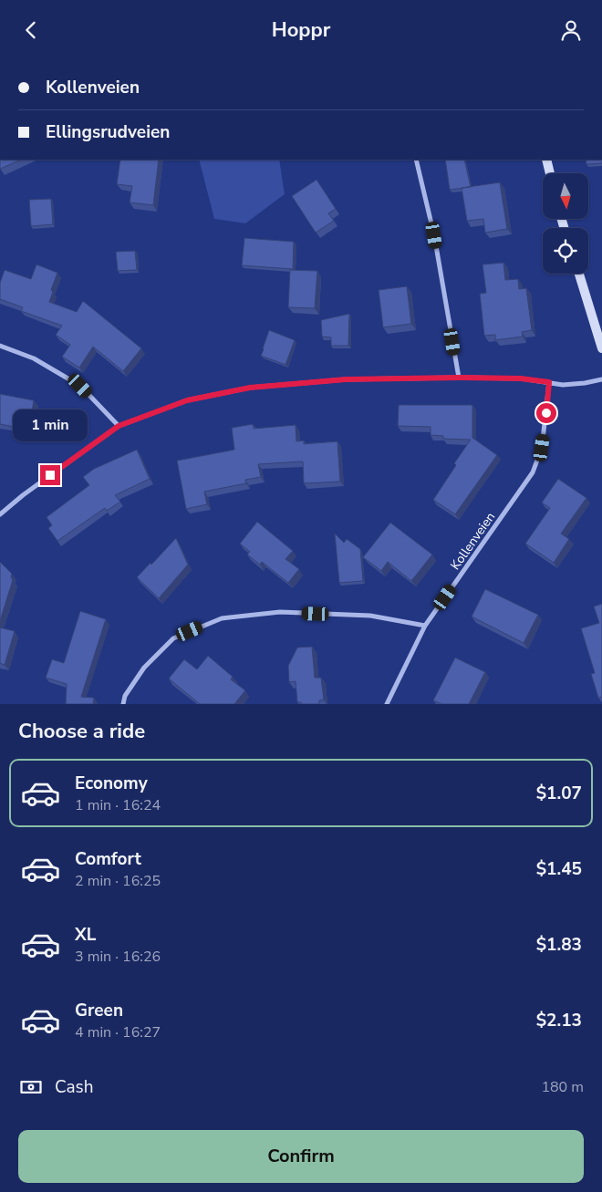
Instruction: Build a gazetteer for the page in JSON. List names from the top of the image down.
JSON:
{
  "streets": {
    "street": ["Kollenveien"]
  },
  "north": "bottom",
  "page": {
    "header": "Hoppr",
    "banner": ["Kollenveien", "Ellingsrudveien"],
    "bubble": "1 min",
    "heading": "Choose a ride",
    "list": [
      {
        "name": "Economy",
        "note": "1 min · 16:24",
        "value": "$1.07"
      },
      {
        "name": "Comfort",
        "note": "2 min · 16:25",
        "value": "$1.45"
      },
      {
        "name": "XL",
        "note": "3 min · 16:26",
        "value": "$1.83"
      },
      {
        "name": "Green",
        "note": "4 min · 16:27",
        "value": "$2.13"
      }
    ],
    "pay": ["Cash", "180 m"],
    "buttons": "Confirm"
  }
}
